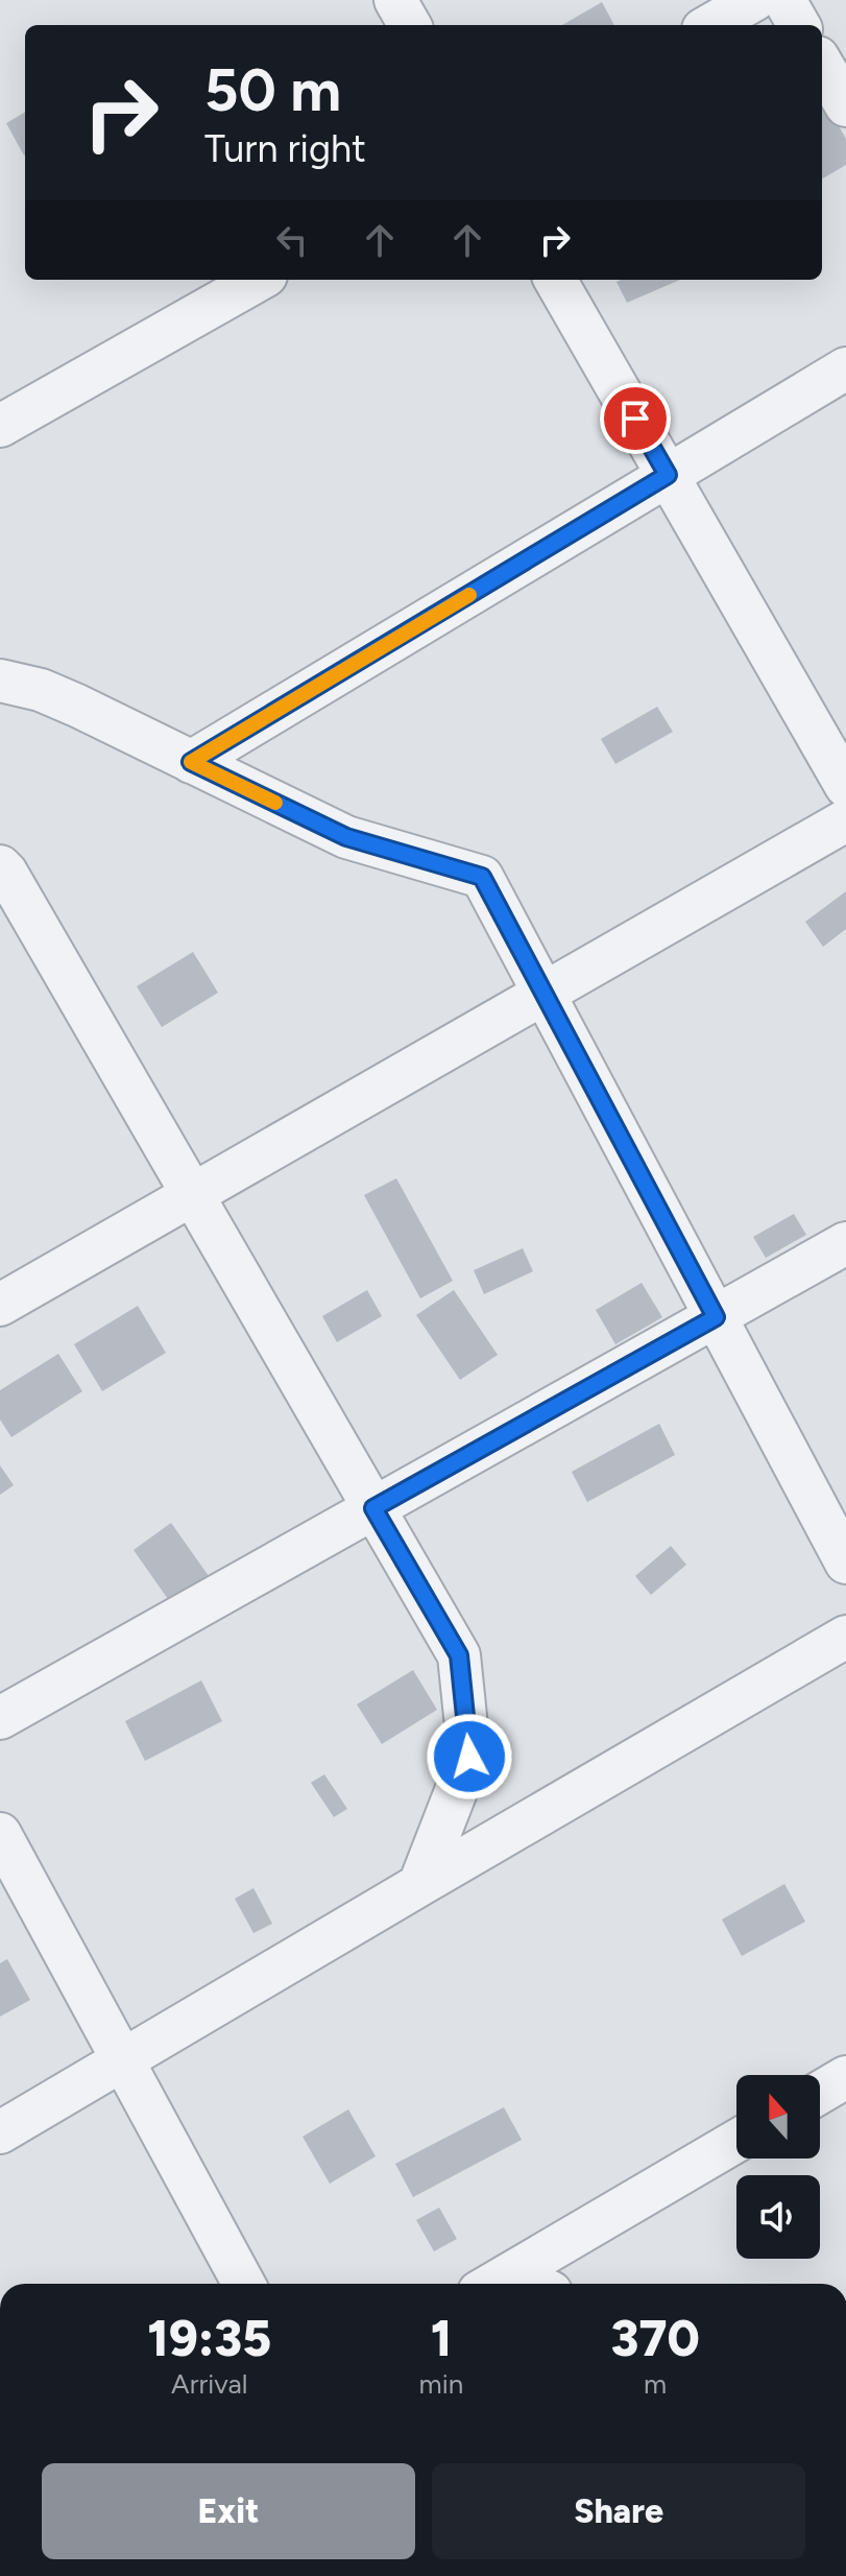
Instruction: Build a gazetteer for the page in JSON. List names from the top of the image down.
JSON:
{
  "north": "top",
  "page": {
    "turn": ["50 m", "Turn right"],
    "eta": [
      "19:35",
      "Arrival",
      "1",
      "min",
      "370",
      "m"
    ],
    "buttons": ["Exit", "Share"]
  }
}
